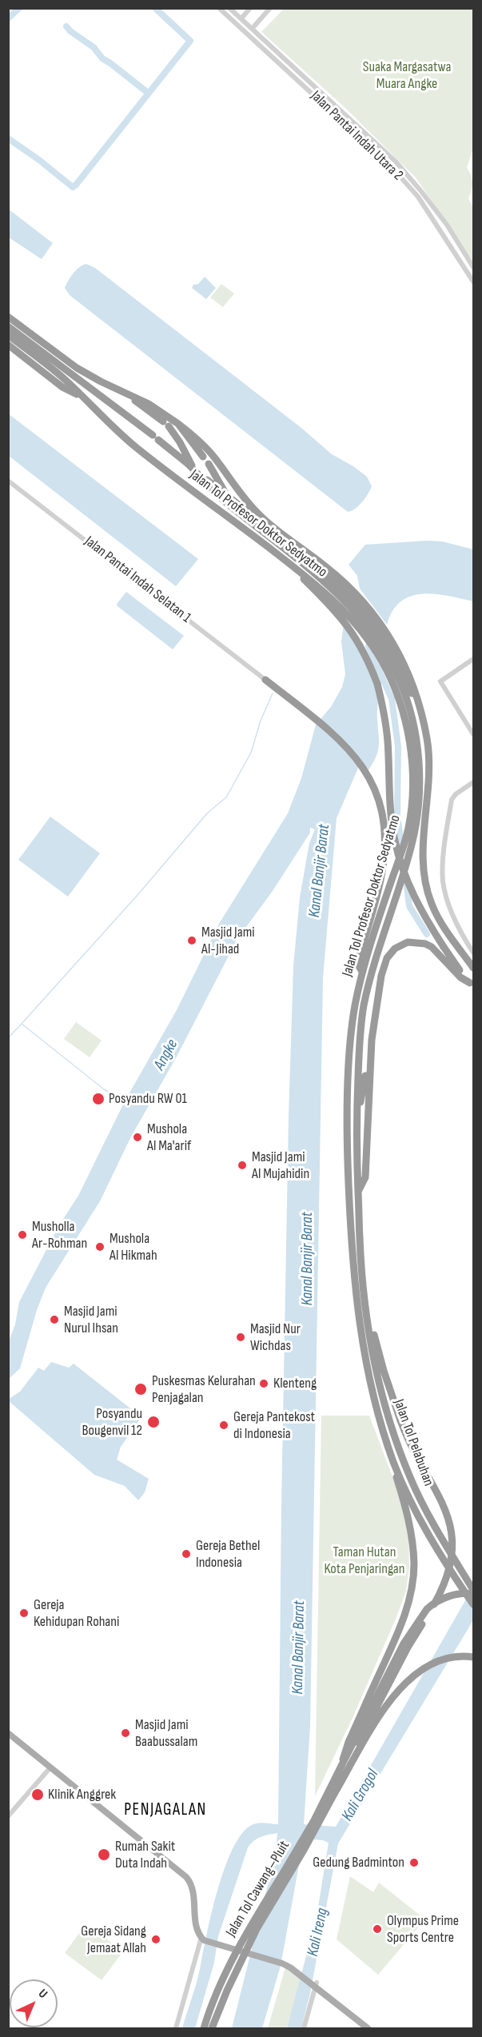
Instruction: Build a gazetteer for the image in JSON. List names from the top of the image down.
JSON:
{
  "streets": {
    "highway": ["Jalan Tol Profesor Doktor Sedyatmo", "Jalan Tol Pelabuhan", "Jalan Tol Cawang–Pluit"],
    "street": ["Jalan Pantai Indah Utara 2", "Jalan Pantai Indah Selatan 1"]
  },
  "crossings": [
    ["Jalan Tol Profesor Doktor Sedyatmo", "Jalan Tol Pelabuhan"]
  ],
  "districts": ["PENJAGALAN"],
  "water": [
    "Kanal Banjir Barat",
    "Angke",
    "Kali Grogol",
    "Kali Ireng"
  ],
  "parks": ["Suaka Margasatwa Muara Angke", "Taman Hutan Kota Penjaringan"],
  "places": [
    "Masjid Jami Al-Jihad",
    "Posyandu RW 01",
    "Mushola Al Ma'arif",
    "Masjid Jami Al Mujahidin",
    "Musholla Ar-Rohman",
    "Mushola Al Hikmah",
    "Masjid Jami Nurul Ihsan",
    "Masjid Nur Wichdas",
    "Klenteng",
    "Puskesmas Kelurahan Penjagalan",
    "Posyandu Bougenvil 12",
    "Gereja Pantekost di Indonesia",
    "Gereja Bethel Indonesia",
    "Gereja Kehidupan Rohani",
    "Masjid Jami Baabussalam",
    "Klinik Anggrek",
    "Rumah Sakit Duta Indah",
    "Gedung Badminton",
    "Olympus Prime Sports Centre",
    "Gereja Sidang Jemaat Allah"
  ],
  "north": "top right"
}
